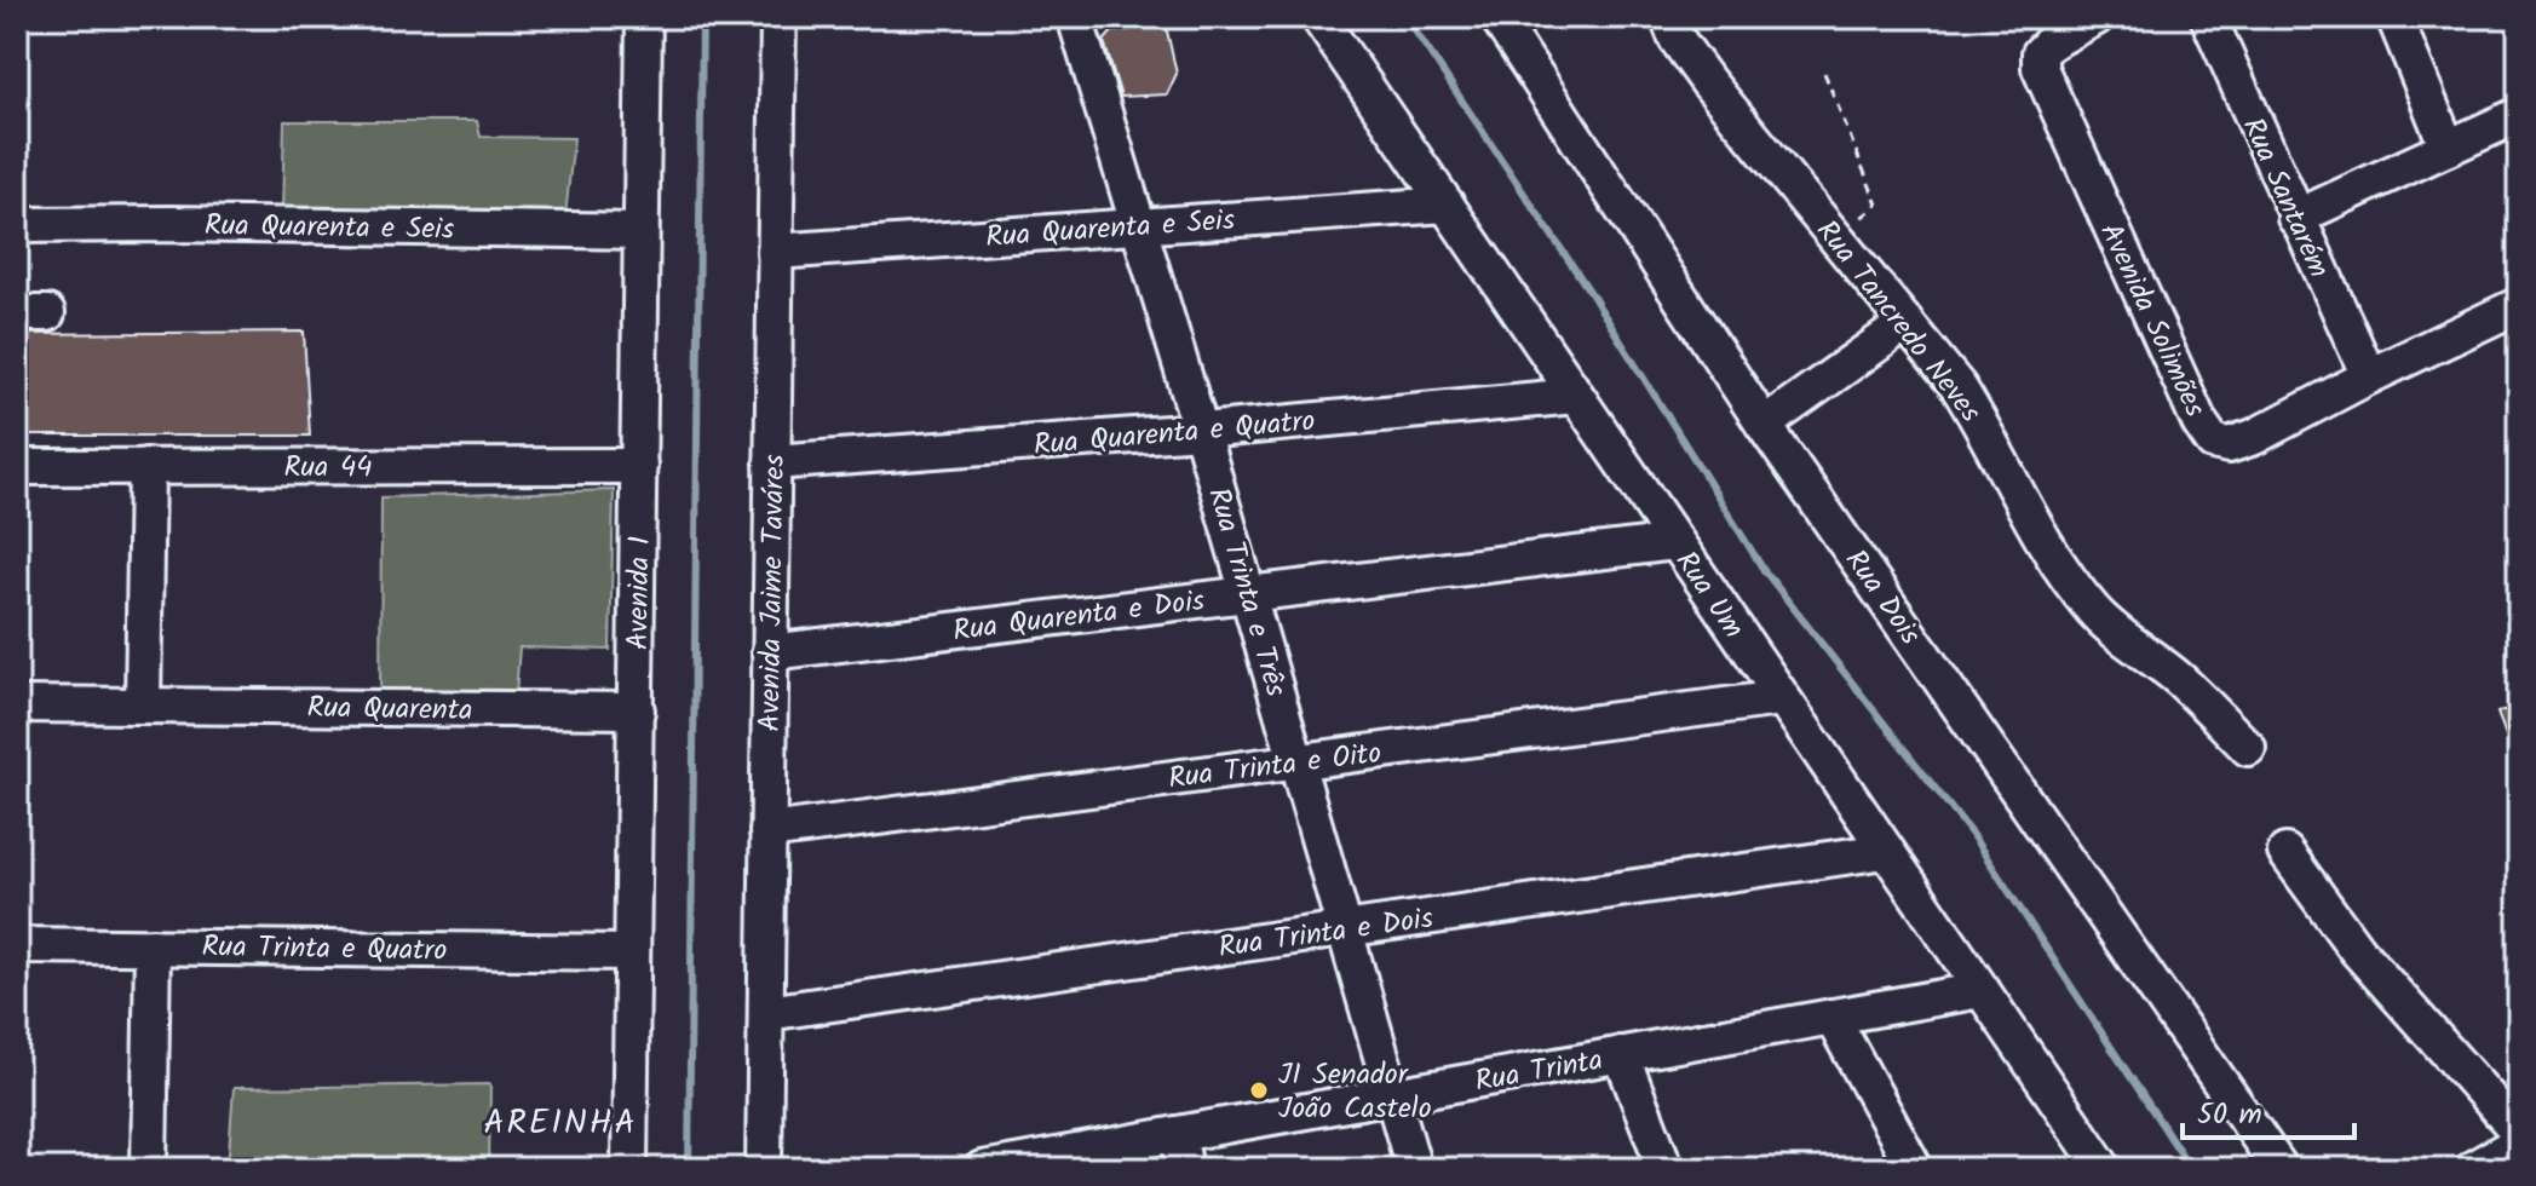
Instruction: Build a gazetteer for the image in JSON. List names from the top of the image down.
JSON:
{
  "streets": {
    "street": [
      "Rua Santarém",
      "Rua Quarenta e Seis",
      "Avenida Solimões",
      "Rua Tancredo Neves",
      "Rua Quarenta e Quatro",
      "Rua 44",
      "Rua Trinta e Três",
      "Avenida 1",
      "Avenida Jaime Taváres",
      "Rua Um",
      "Rua Dois",
      "Rua Quarenta e Dois",
      "Rua Quarenta",
      "Rua Trinta e Oito",
      "Rua Trinta e Dois",
      "Rua Trinta e Quatro",
      "Rua Trinta"
    ]
  },
  "crossings": [
    ["Rua Santarém", "Avenida Solimões"],
    ["Rua Quarenta e Seis", "Rua Trinta e Três"],
    ["Rua Quarenta e Seis", "Avenida 1"],
    ["Rua Quarenta e Seis", "Avenida Jaime Taváres"],
    ["Rua Quarenta e Seis", "Rua Um"],
    ["Rua Quarenta e Quatro", "Rua Trinta e Três"],
    ["Rua Quarenta e Quatro", "Avenida Jaime Taváres"],
    ["Rua Quarenta e Quatro", "Rua Um"],
    ["Rua 44", "Avenida 1"],
    ["Rua Trinta e Três", "Rua Quarenta e Dois"],
    ["Rua Trinta e Três", "Rua Trinta e Oito"],
    ["Rua Trinta e Três", "Rua Trinta e Dois"],
    ["Rua Trinta e Três", "Rua Trinta"],
    ["Avenida 1", "Rua Quarenta"],
    ["Avenida 1", "Rua Trinta e Quatro"],
    ["Avenida Jaime Taváres", "Rua Quarenta e Dois"],
    ["Avenida Jaime Taváres", "Rua Trinta e Oito"],
    ["Avenida Jaime Taváres", "Rua Trinta e Dois"],
    ["Rua Um", "Rua Quarenta e Dois"],
    ["Rua Um", "Rua Trinta e Oito"],
    ["Rua Um", "Rua Trinta e Dois"],
    ["Rua Um", "Rua Trinta"]
  ],
  "districts": ["AREINHA"],
  "places": ["JI Senador João Castelo"],
  "scale_bar": "50 m"
}
